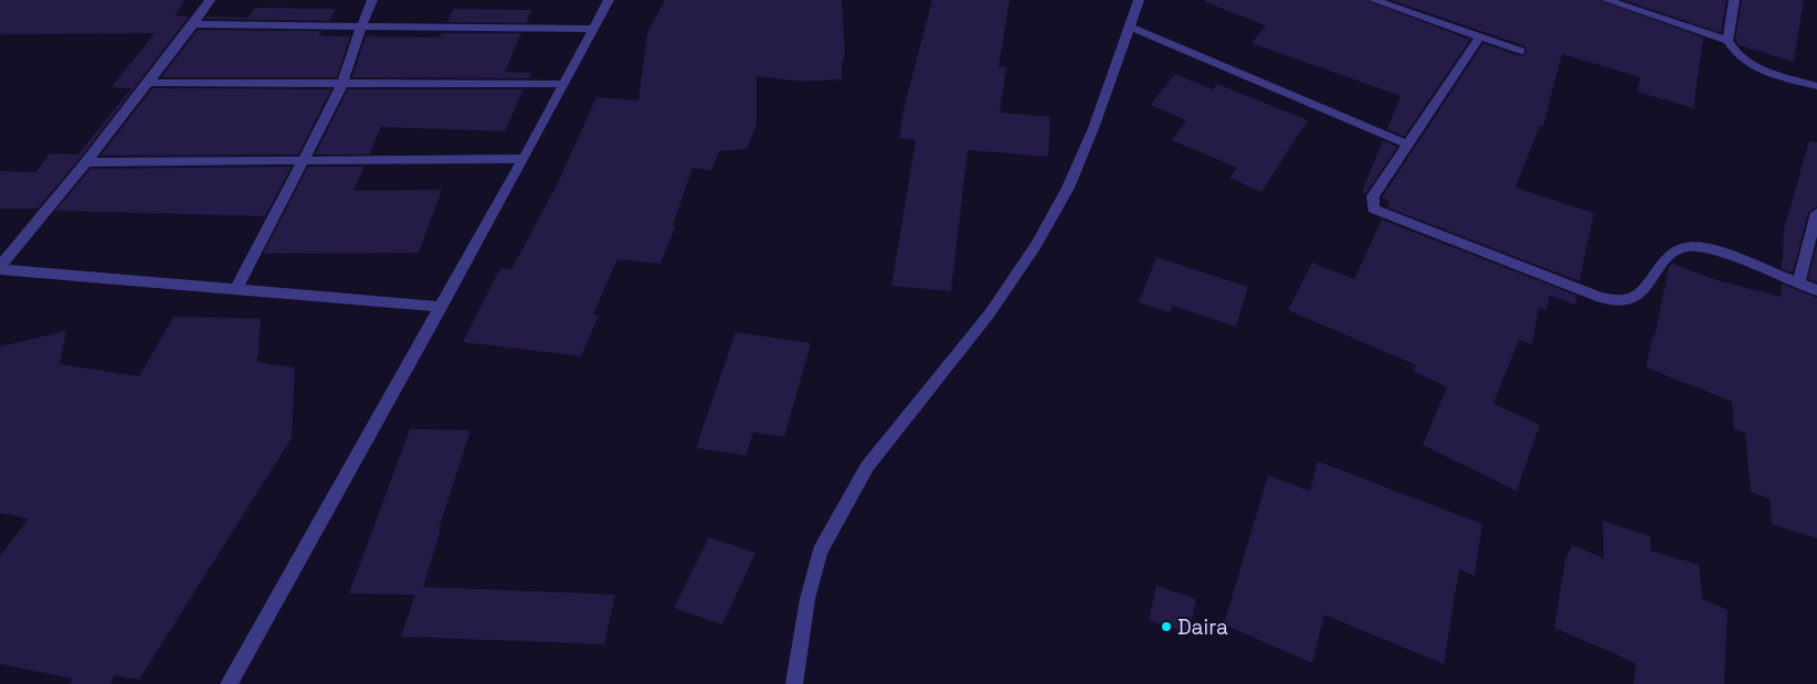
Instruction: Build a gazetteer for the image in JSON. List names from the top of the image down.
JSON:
{
  "places": ["Daira"]
}
